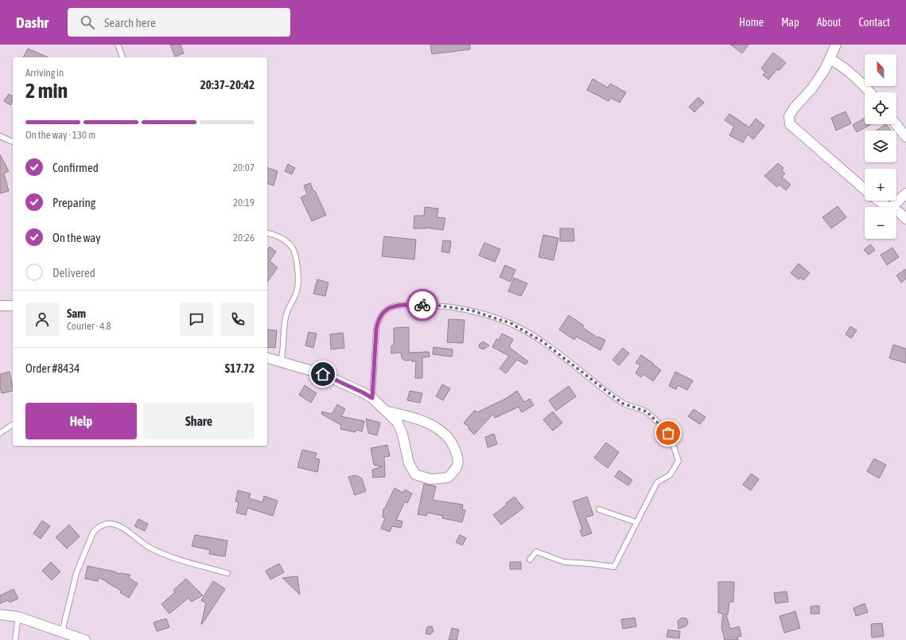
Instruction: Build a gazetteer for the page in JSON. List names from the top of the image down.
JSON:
{
  "north": "top",
  "page": {
    "header": "Dashr",
    "search": "Search here",
    "nav": [
      "Home",
      "Map",
      "About",
      "Contact"
    ],
    "map_buttons": ["+", "−"],
    "heading": ["2 min", "Arriving in", "20:37–20:42"],
    "panel": [
      "Sam",
      "Courier · 4.8",
      "Order #8434",
      "$17.72"
    ],
    "bar": "On the way · 130 m",
    "list": [
      ["Confirmed", "20:07"],
      ["Preparing", "20:19"],
      ["On the way", "20:26"],
      "Delivered"
    ],
    "buttons": ["Help", "Share"]
  }
}
